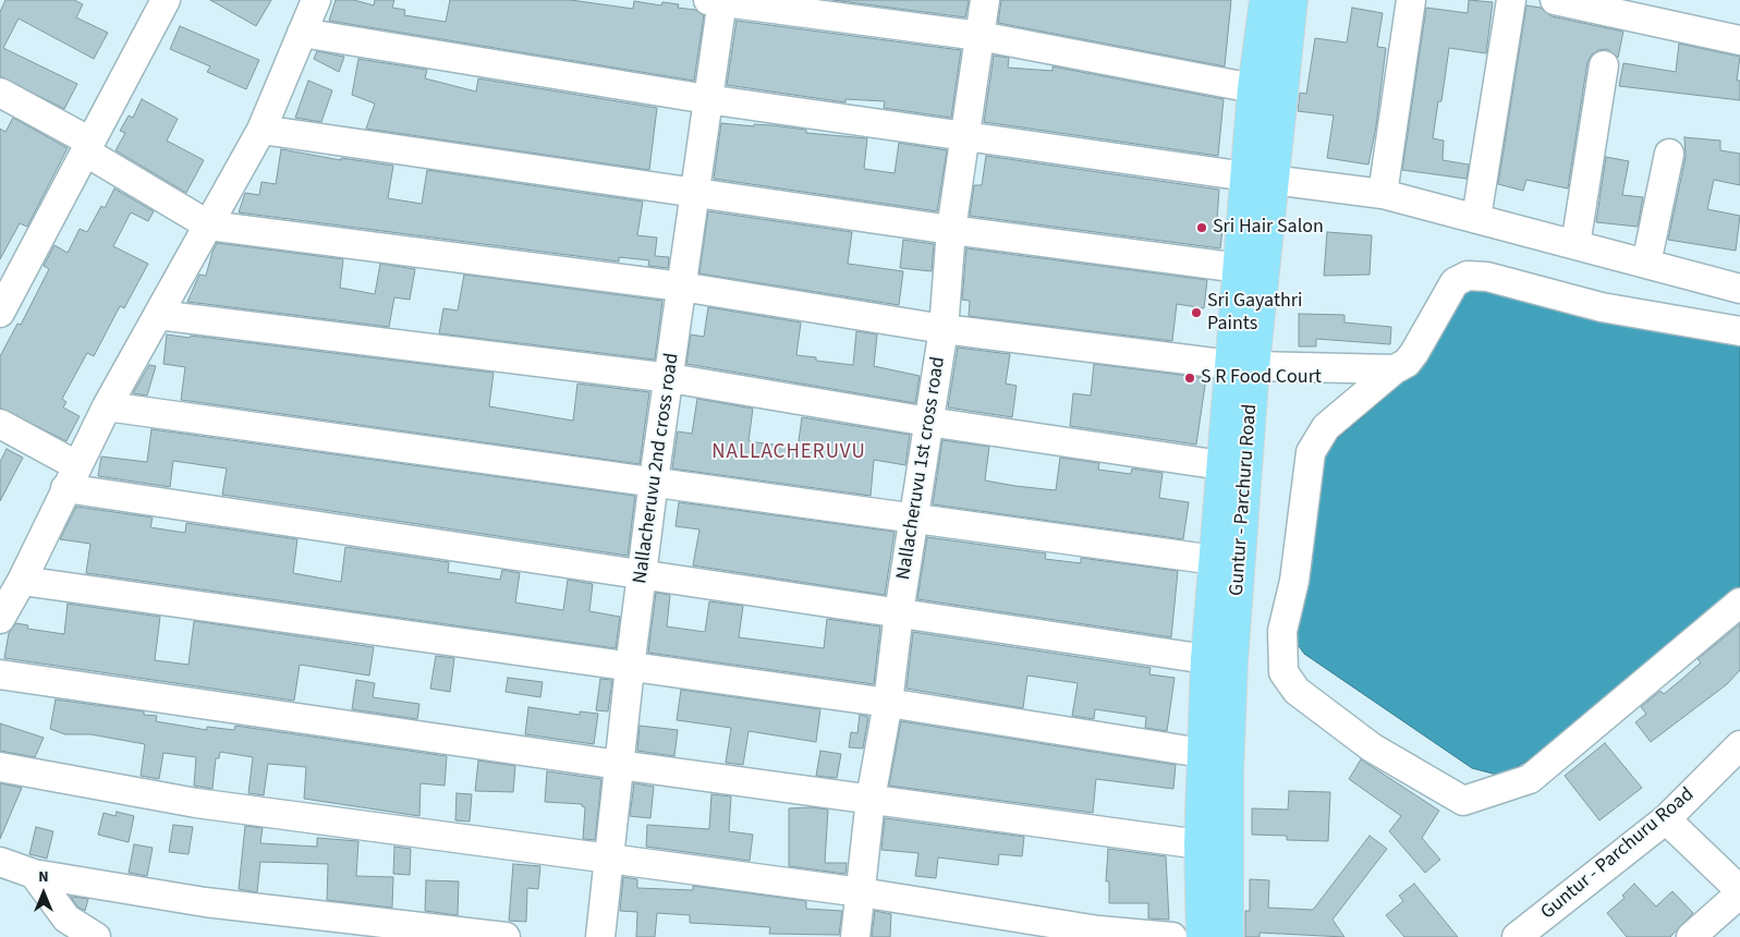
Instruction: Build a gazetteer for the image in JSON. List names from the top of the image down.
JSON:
{
  "streets": {
    "main road": ["Guntur - Parchuru Road"],
    "street": ["Nallacheruvu 2nd cross road", "Nallacheruvu 1st cross road"]
  },
  "districts": ["NALLACHERUVU"],
  "places": ["Sri Hair Salon", "Sri Gayathri Paints", "S R Food Court"],
  "north": "top"
}
